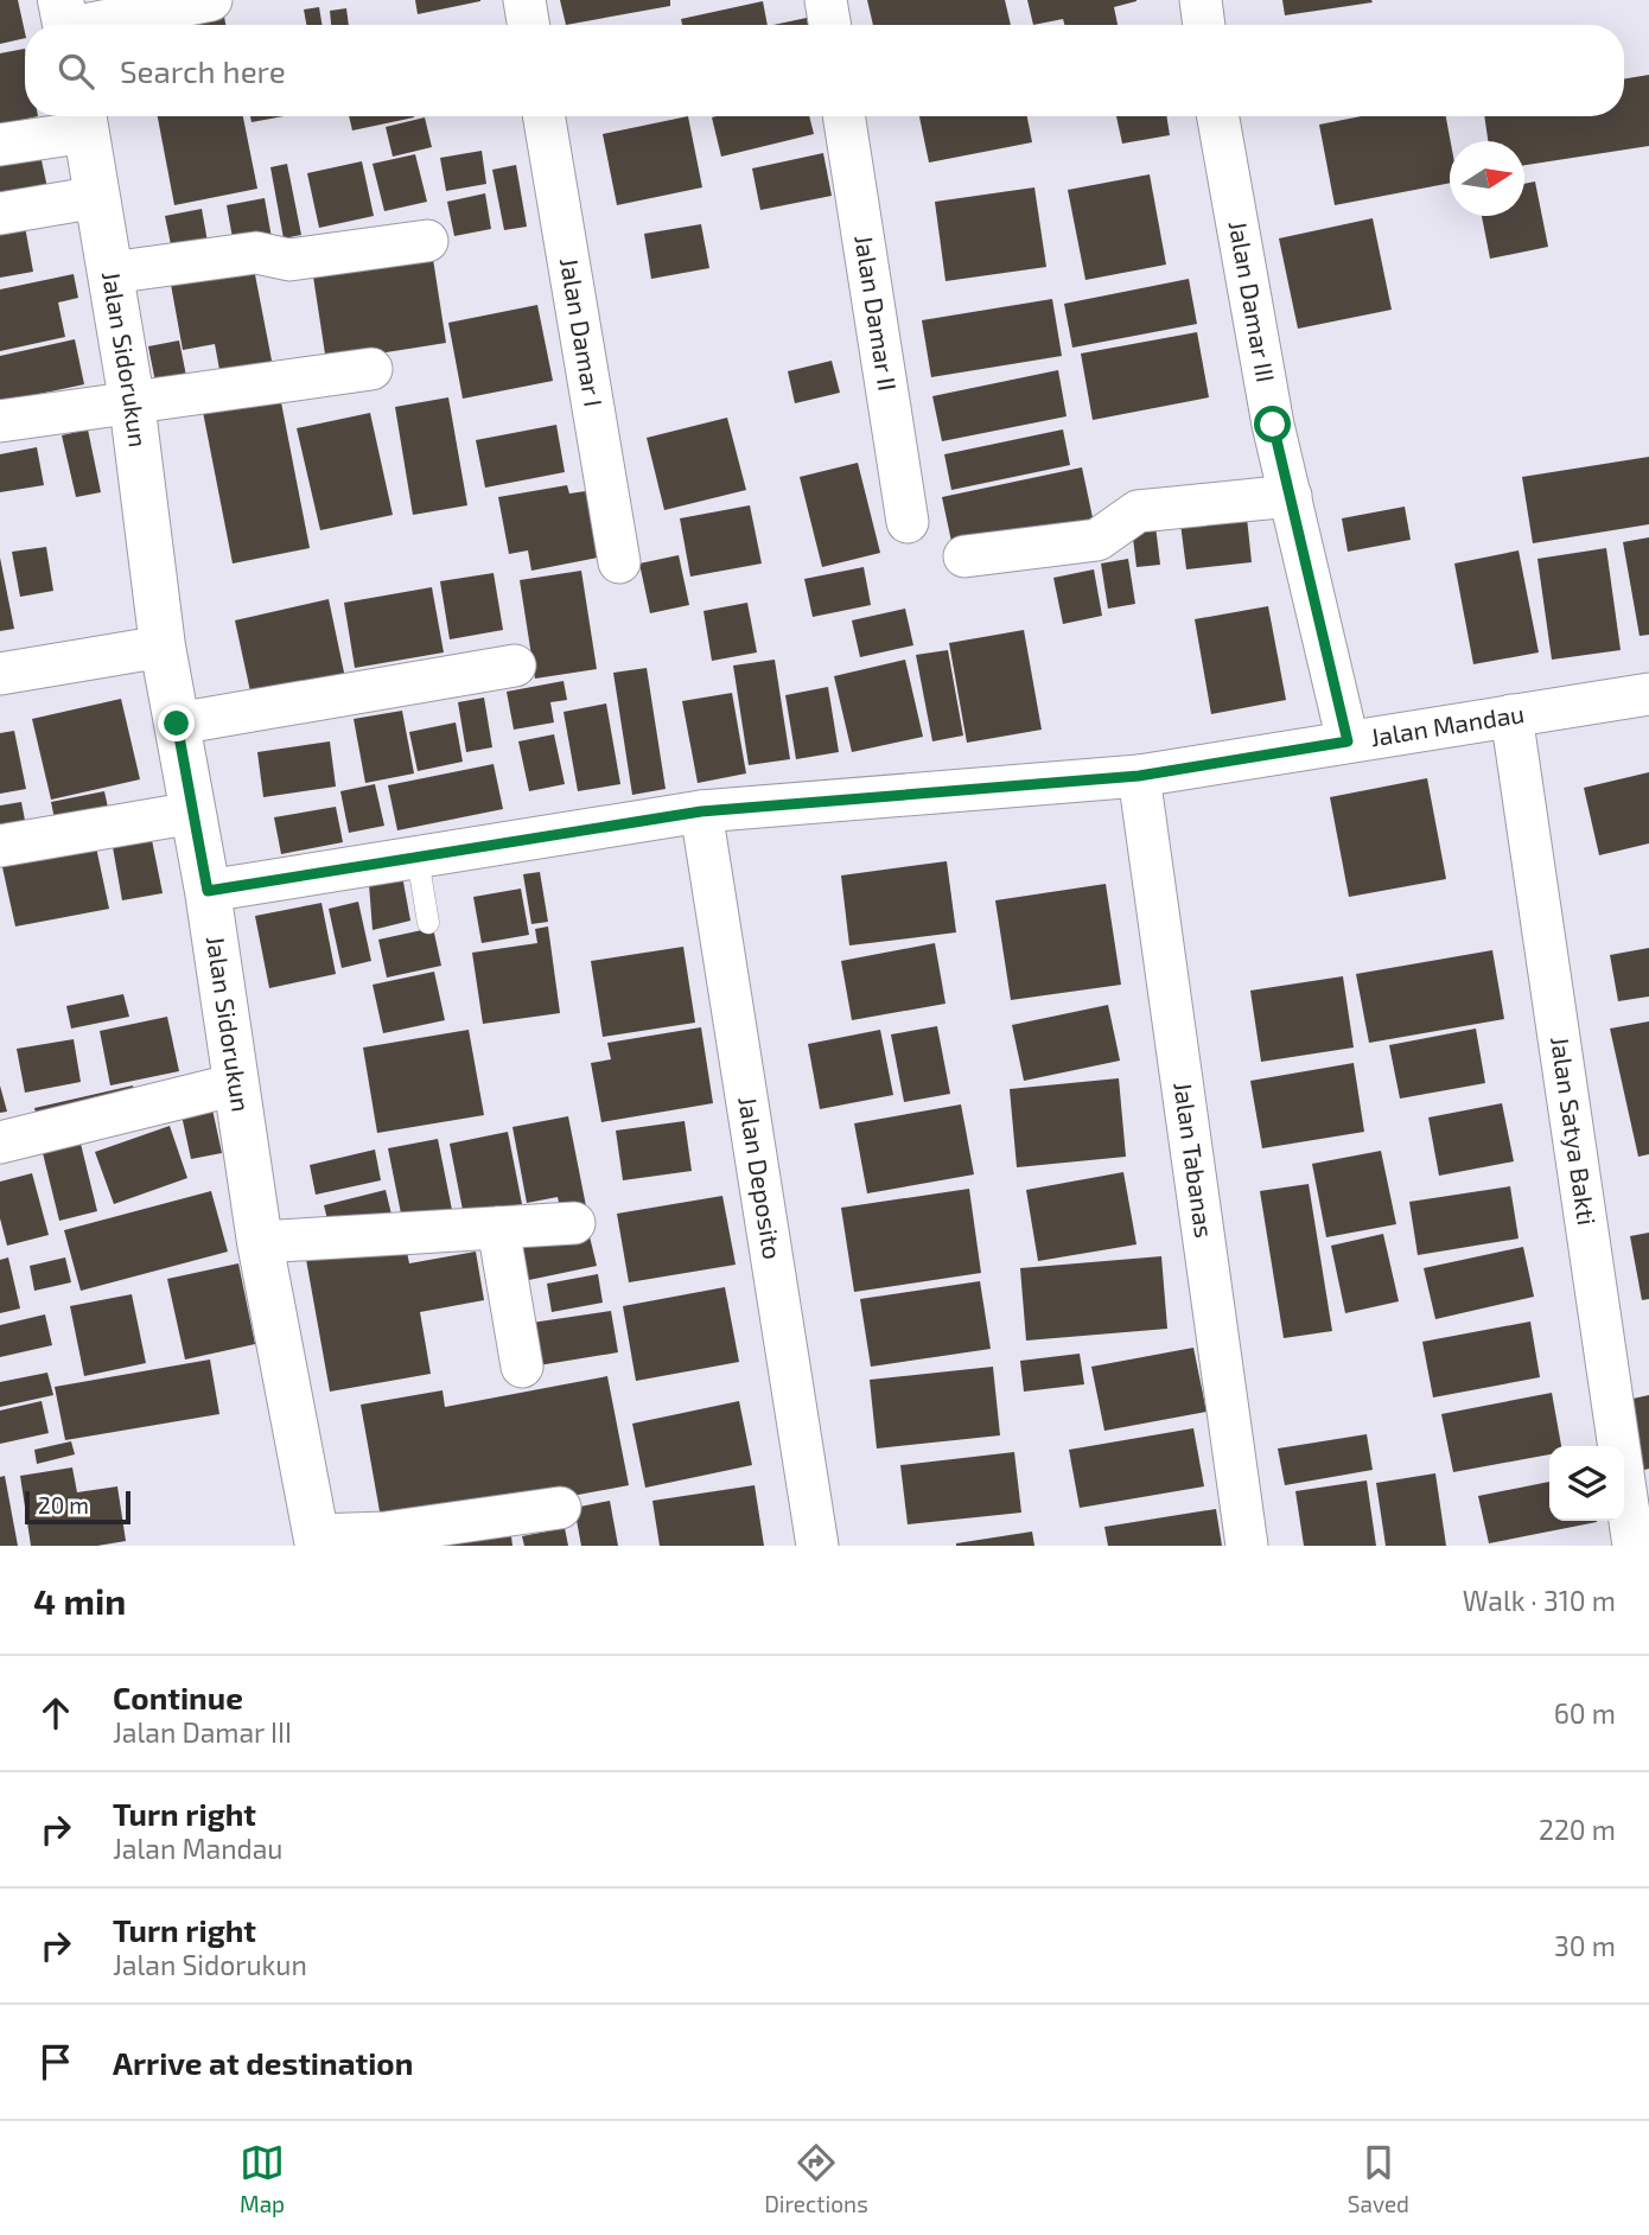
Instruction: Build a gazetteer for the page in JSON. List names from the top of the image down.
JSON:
{
  "streets": {
    "street": [
      "Jalan Damar III",
      "Jalan Damar II",
      "Jalan Damar I",
      "Jalan Sidorukun",
      "Jalan Mandau",
      "Jalan Satya Bakti",
      "Jalan Tabanas",
      "Jalan Deposito"
    ]
  },
  "crossings": [
    ["Jalan Damar III", "Jalan Mandau"],
    ["Jalan Sidorukun", "Jalan Mandau"],
    ["Jalan Mandau", "Jalan Satya Bakti"],
    ["Jalan Mandau", "Jalan Tabanas"],
    ["Jalan Mandau", "Jalan Deposito"]
  ],
  "scale_bar": "20 m",
  "north": "right",
  "page": {
    "search": "Search here",
    "scale": "20 m",
    "heading": ["4 min", "Walk · 310 m"],
    "list": [
      ["Continue", "Jalan Damar III", "60 m"],
      ["Turn right", "Jalan Mandau", "220 m"],
      ["Turn right", "Jalan Sidorukun", "30 m"],
      "Arrive at destination"
    ],
    "nav": ["Map", "Directions", "Saved"]
  }
}
